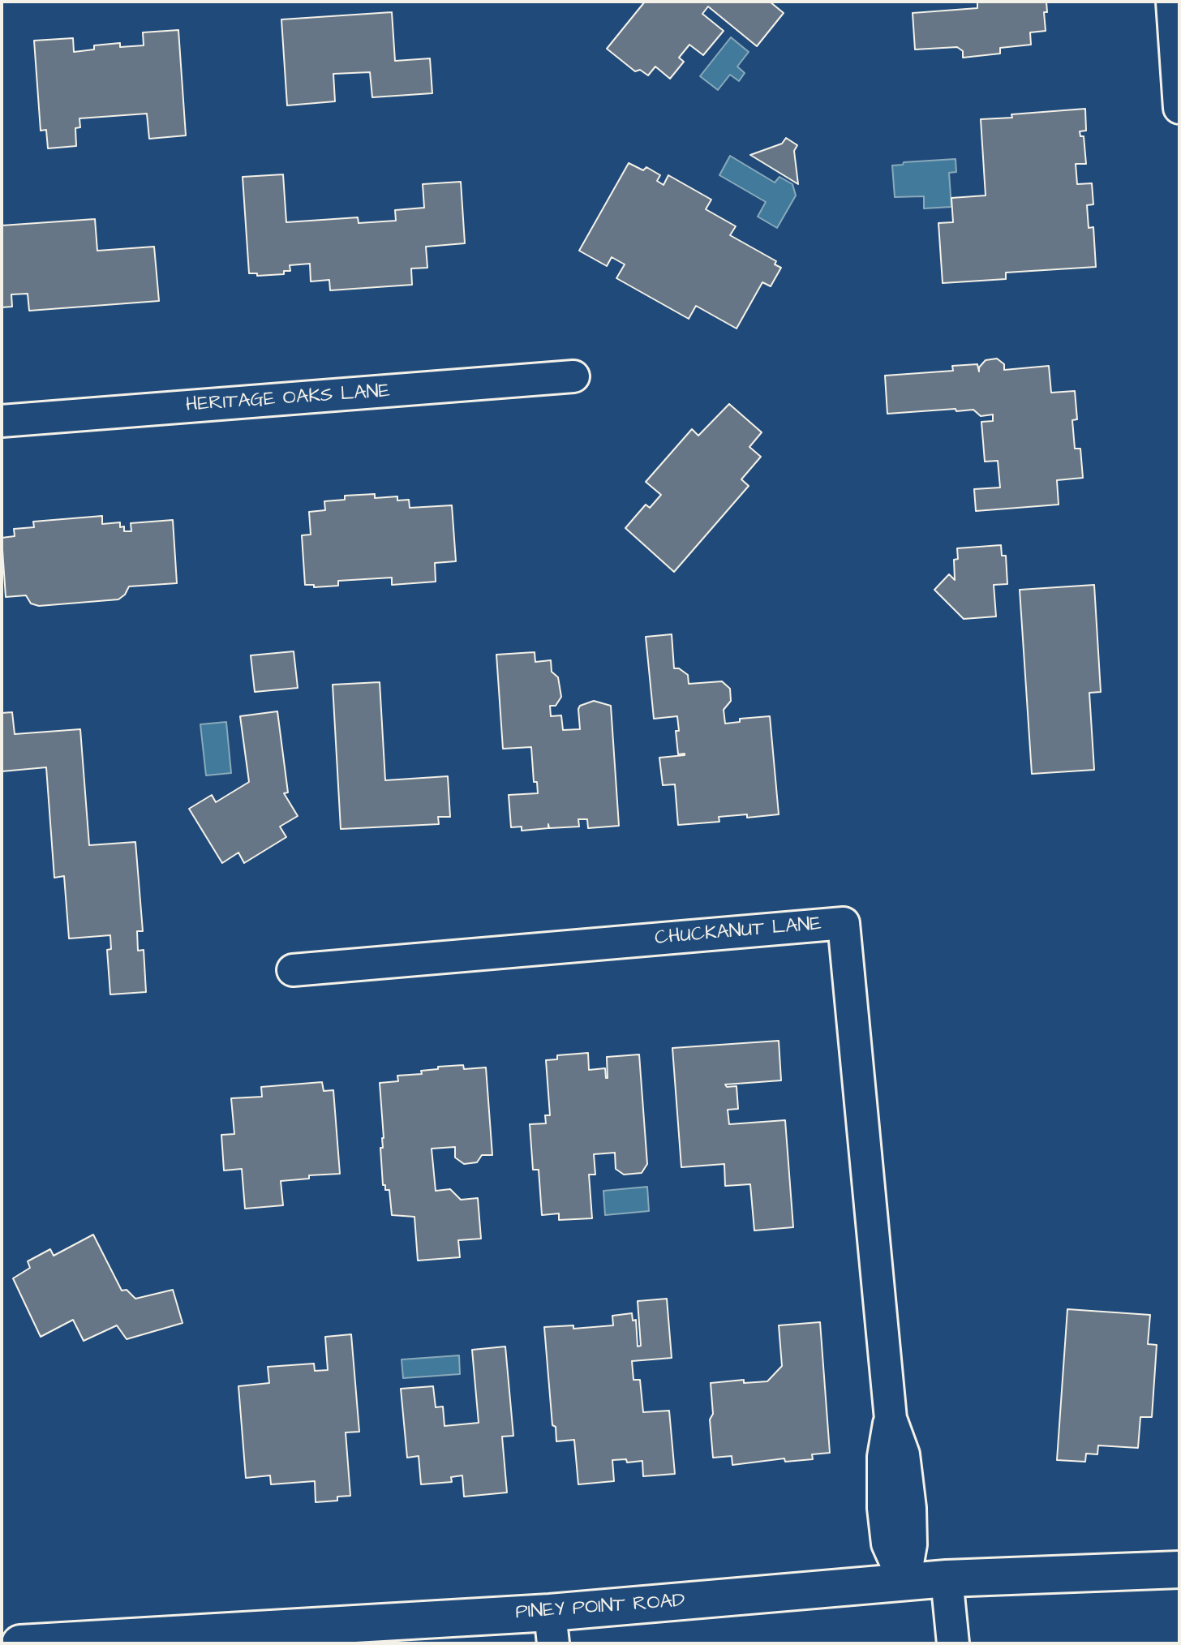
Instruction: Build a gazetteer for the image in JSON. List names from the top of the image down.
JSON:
{
  "streets": {
    "street": ["HERITAGE OAKS LANE", "CHUCKANUT LANE", "PINEY POINT ROAD"]
  },
  "crossings": [
    ["CHUCKANUT LANE", "PINEY POINT ROAD"]
  ]
}
